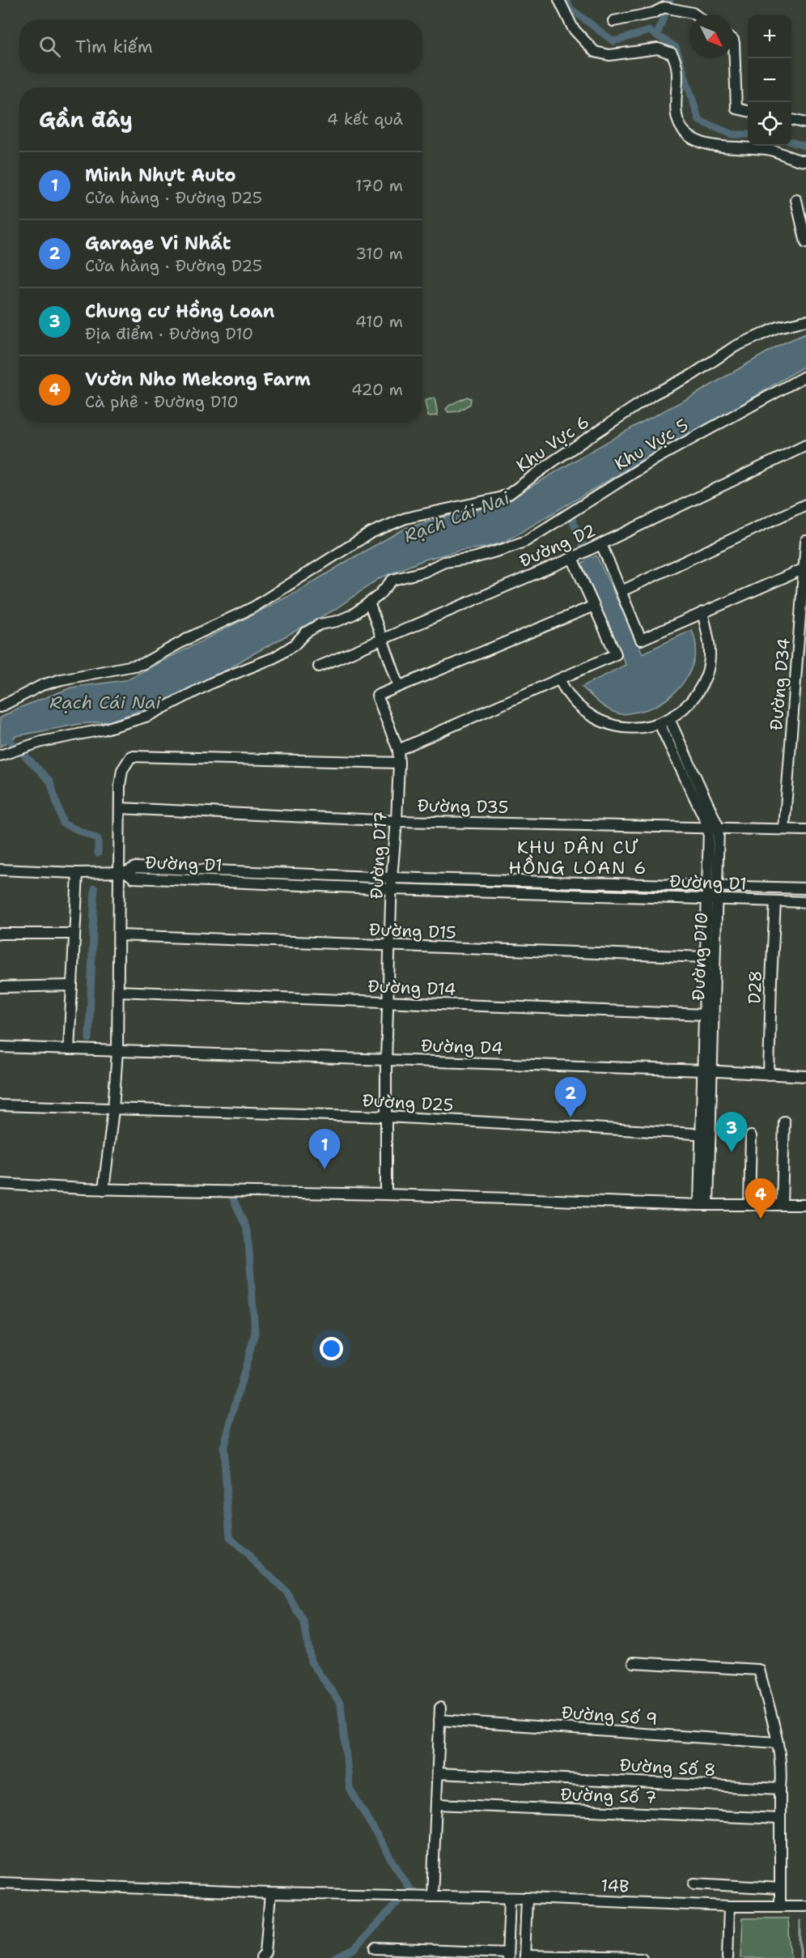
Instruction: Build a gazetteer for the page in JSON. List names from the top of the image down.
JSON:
{
  "streets": {
    "street": [
      "Khu Vực 6",
      "Khu Vực 5",
      "Đường D2",
      "Đường D34",
      "Đường D35",
      "Đường D17",
      "Đường D1",
      "Đường D15",
      "Đường D10",
      "D28",
      "Đường D14",
      "Đường D4",
      "Đường D25",
      "Đường Số 9",
      "Đường Số 8",
      "Đường Số 7",
      "14B"
    ]
  },
  "crossings": [
    ["Đường D34", "Đường D35"],
    ["Đường D35", "Đường D17"],
    ["Đường D35", "Đường D10"],
    ["Đường D17", "Đường D1"],
    ["Đường D17", "Đường D15"],
    ["Đường D17", "Đường D14"],
    ["Đường D17", "Đường D4"],
    ["Đường D17", "Đường D25"],
    ["Đường D1", "Đường D10"],
    ["Đường D1", "D28"],
    ["Đường D15", "Đường D10"],
    ["Đường D10", "Đường D14"],
    ["Đường D10", "Đường D4"],
    ["Đường D10", "Đường D25"],
    ["D28", "Đường D4"]
  ],
  "districts": ["KHU DÂN CƯ HỒNG LOAN 6"],
  "water": ["Rạch Cái Nai"],
  "north": "bottom right",
  "page": {
    "map_buttons": ["+", "−"],
    "search": "Tìm kiếm",
    "heading": ["Gần đây", "4 kết quả"],
    "list": [
      {
        "mark": "1",
        "name": "Minh Nhựt Auto",
        "note": "Cửa hàng · Đường D25",
        "value": "170 m"
      },
      {
        "mark": "2",
        "name": "Garage Vi Nhất",
        "note": "Cửa hàng · Đường D25",
        "value": "310 m"
      },
      {
        "mark": "3",
        "name": "Chung cư Hồng Loan",
        "note": "Địa điểm · Đường D10",
        "value": "410 m"
      },
      {
        "mark": "4",
        "name": "Vườn Nho Mekong Farm",
        "note": "Cà phê · Đường D10",
        "value": "420 m"
      }
    ],
    "pins": [
      "2",
      "3",
      "1",
      "4"
    ]
  }
}
